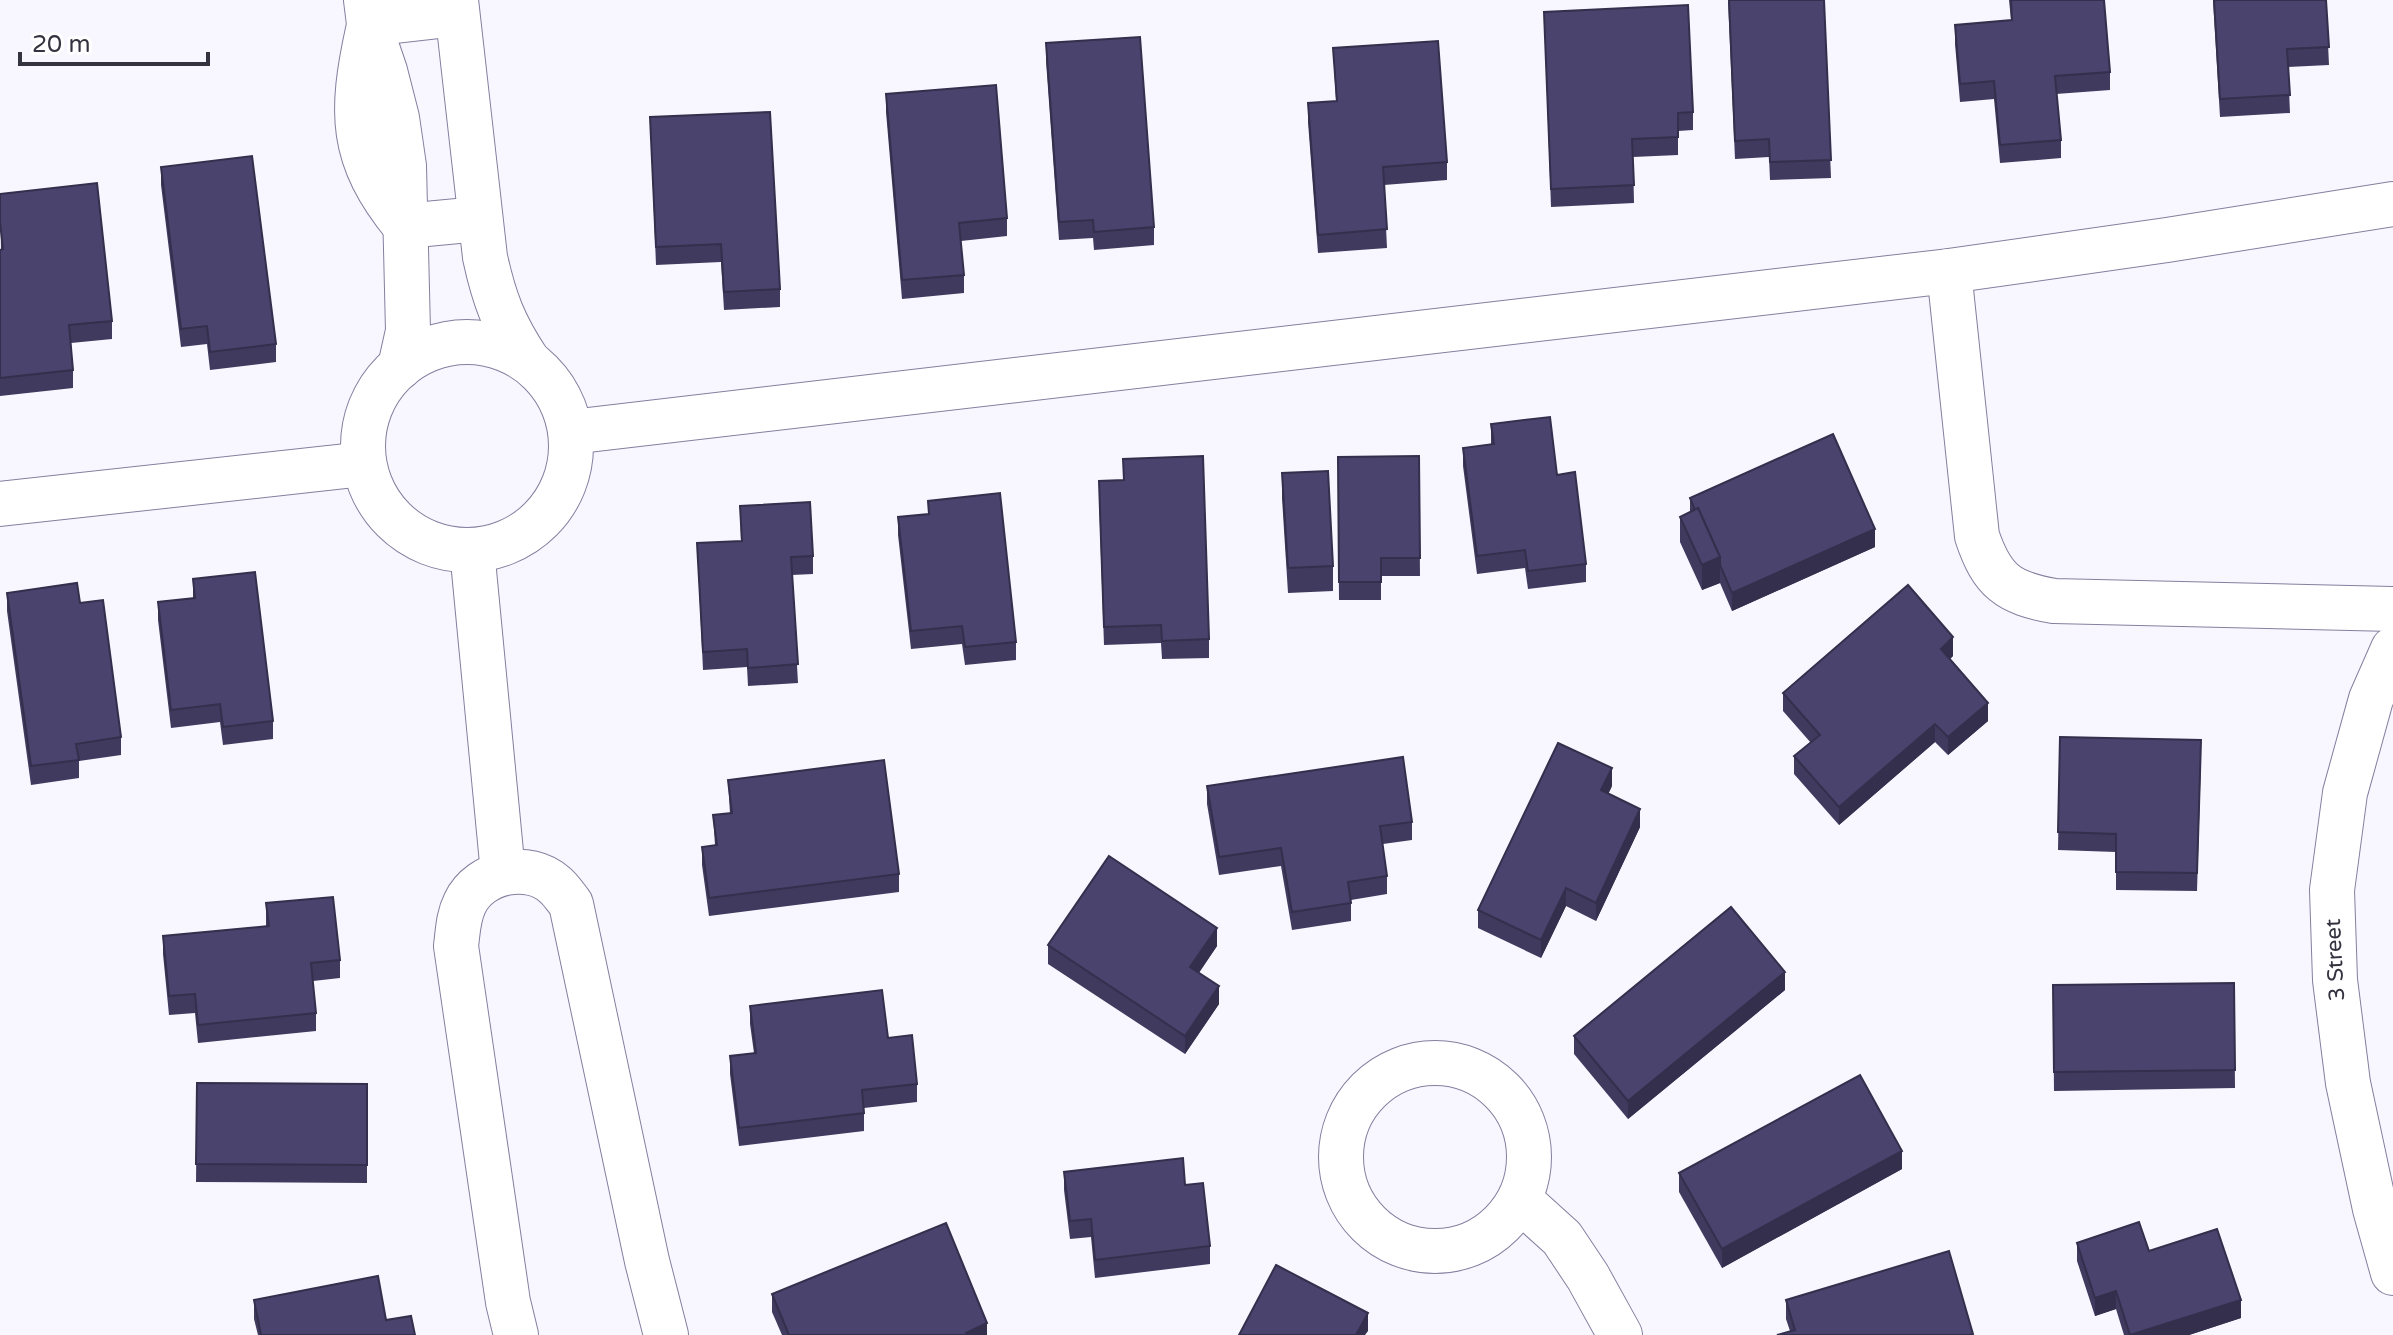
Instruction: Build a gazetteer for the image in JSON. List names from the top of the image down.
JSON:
{
  "streets": {
    "street": ["3 Street"]
  },
  "scale_bar": "20 m"
}
